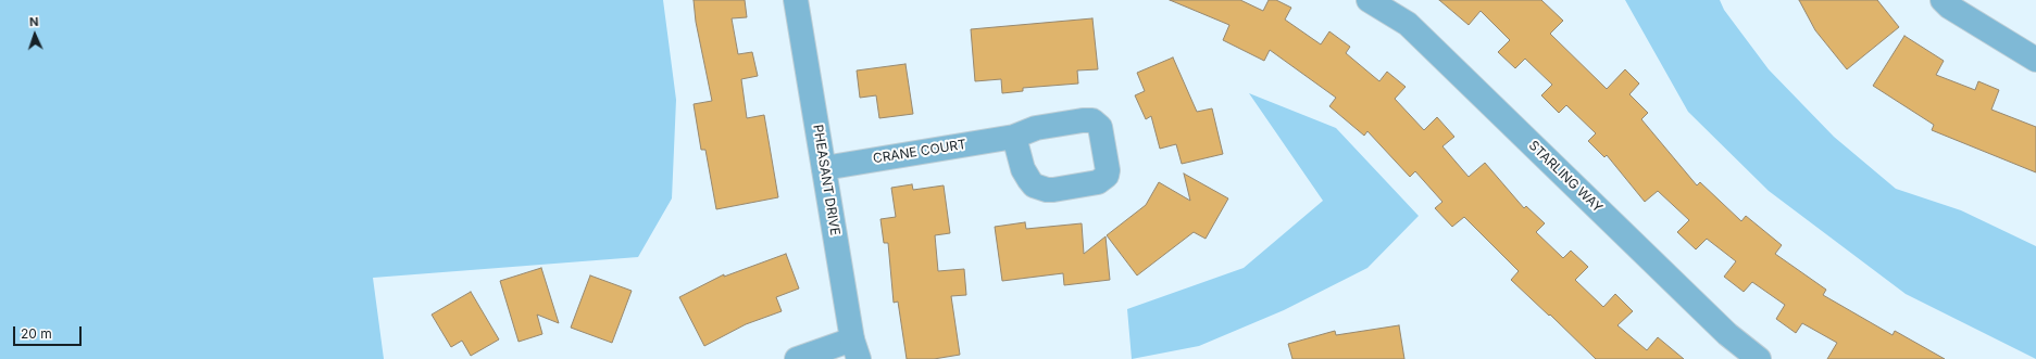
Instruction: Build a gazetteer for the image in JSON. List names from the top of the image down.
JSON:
{
  "streets": {
    "street": ["CRANE COURT", "STARLING WAY", "PHEASANT DRIVE"]
  },
  "crossings": [
    ["CRANE COURT", "PHEASANT DRIVE"]
  ],
  "scale_bar": "20 m",
  "north": "top"
}
